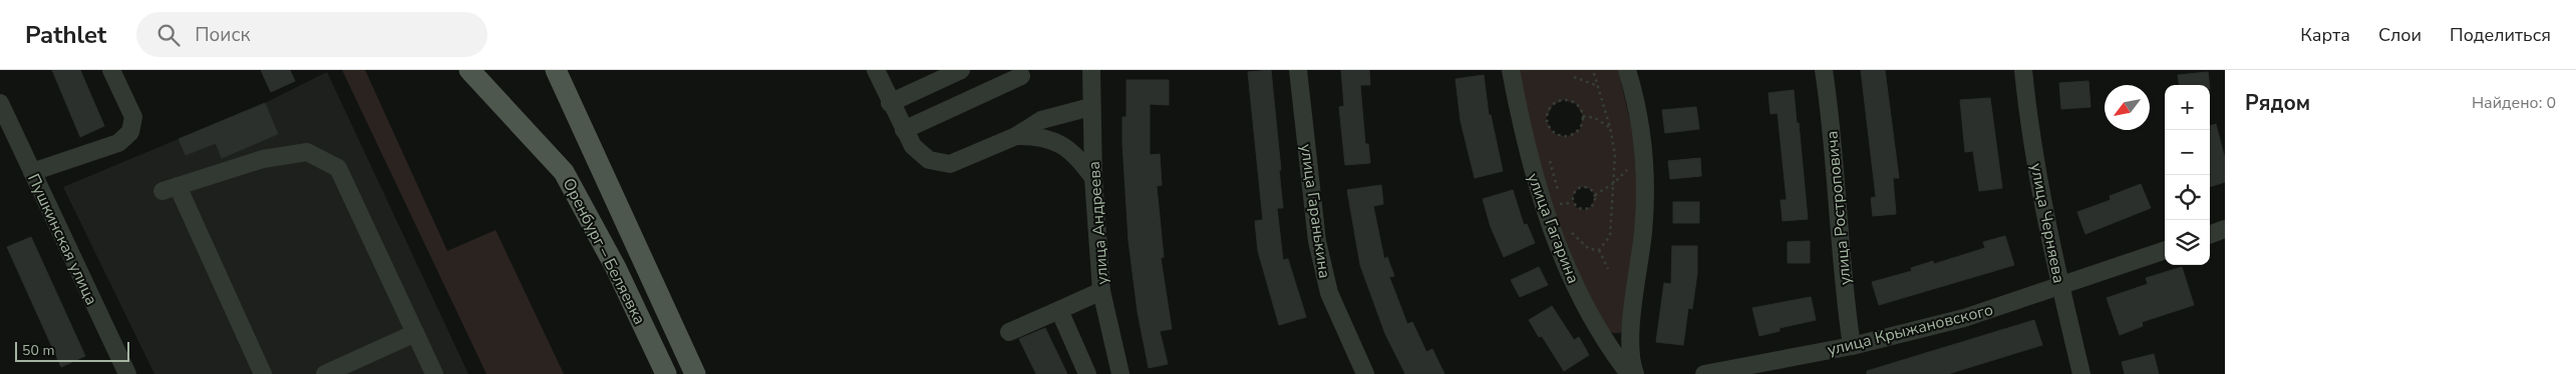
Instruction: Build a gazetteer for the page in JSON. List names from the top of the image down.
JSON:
{
  "streets": {
    "main road": ["Оренбург – Беляевка"],
    "street": [
      "улица Ростроповича",
      "улица Гаранькина",
      "улица Андреева",
      "улица Черняева",
      "улица Гагарина",
      "Пушкинская улица",
      "улица Крыжановского"
    ]
  },
  "crossings": [
    ["улица Ростроповича", "улица Крыжановского"],
    ["улица Черняева", "улица Крыжановского"]
  ],
  "scale_bar": "50 m",
  "north": "bottom left",
  "page": {
    "header": "Pathlet",
    "search": "Поиск",
    "nav": ["Карта", "Слои", "Поделиться"],
    "heading": ["Рядом", "Найдено: 0"],
    "map_buttons": ["+", "−"],
    "scale": "50 m"
  }
}
